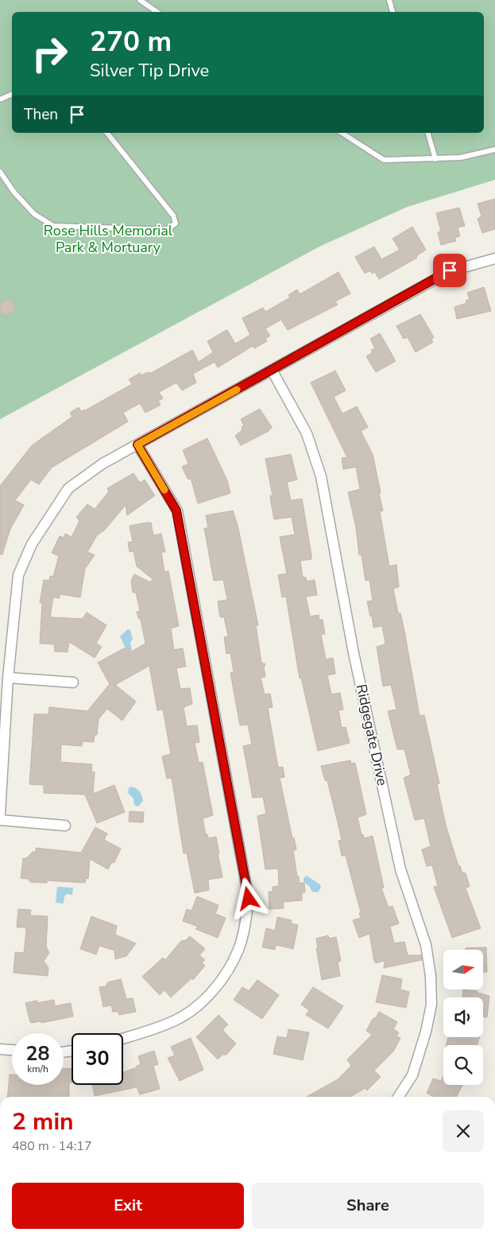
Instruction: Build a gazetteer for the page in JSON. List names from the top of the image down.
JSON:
{
  "streets": {
    "street": ["Ridgegate Drive"]
  },
  "parks": ["Rose Hills Memorial Park & Mortuary"],
  "north": "right",
  "page": {
    "turn": ["270 m", "Silver Tip Drive"],
    "then": "Then",
    "speed": "28 km/h",
    "limit": "30",
    "heading": ["2 min", "480 m · 14:17"],
    "buttons": ["Exit", "Share"]
  }
}
